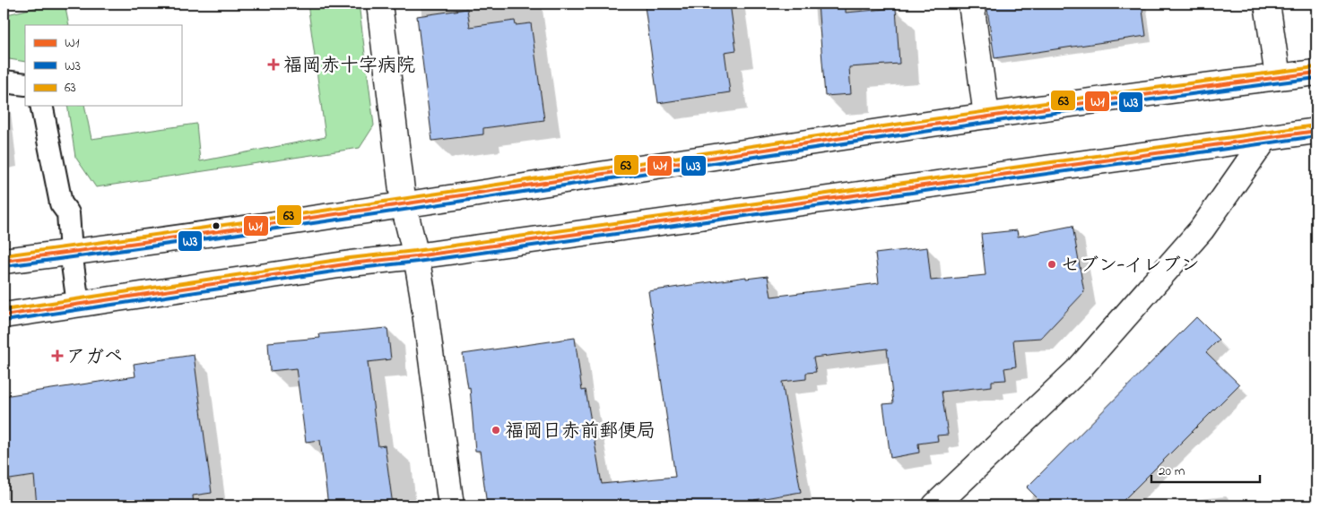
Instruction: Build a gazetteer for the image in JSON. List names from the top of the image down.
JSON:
{
  "places": {
    "health": ["福岡赤十字病院", "アガペ"],
    "other": ["セブン-イレブン", "福岡日赤前郵便局"]
  },
  "lines": ["transit line 63", "transit line W1", "transit line W3"],
  "legend": ["W1", "W3", "63"],
  "scale_bar": "20 m"
}
